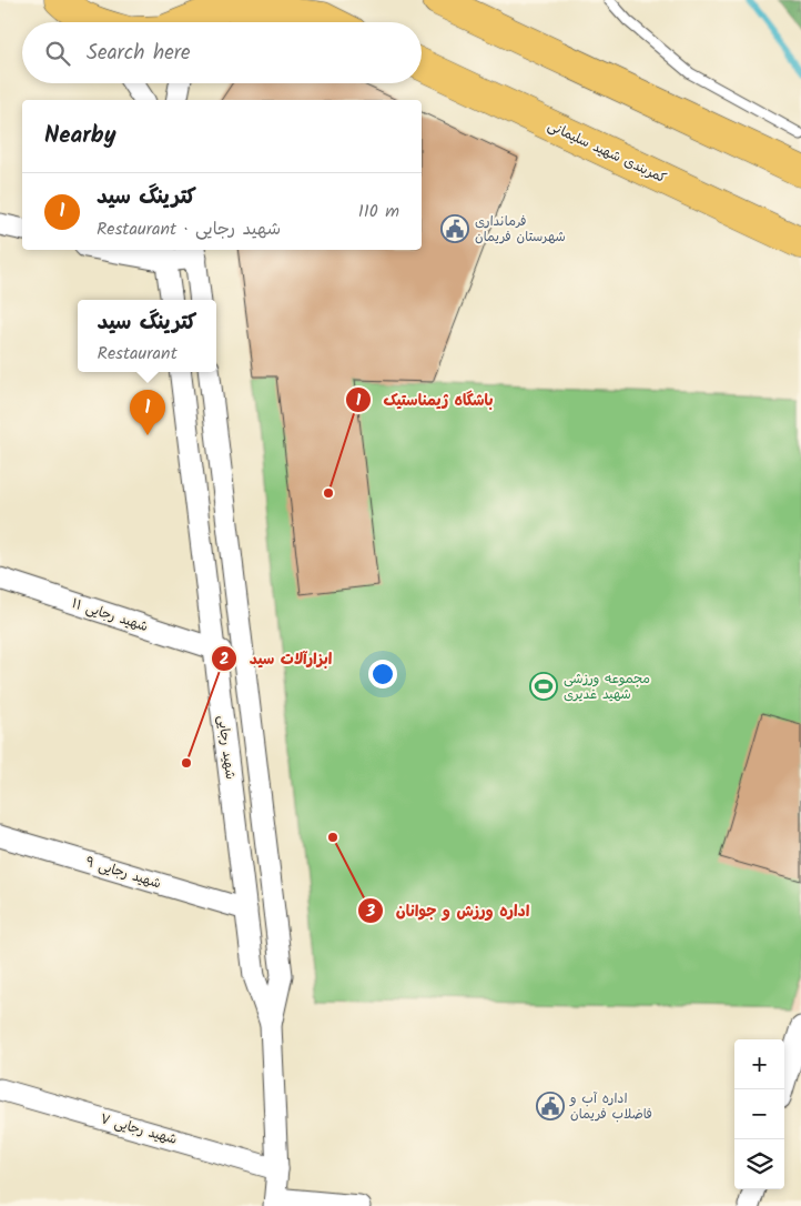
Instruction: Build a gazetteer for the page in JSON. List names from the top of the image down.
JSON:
{
  "streets": {
    "highway": ["کمربندی شهید سلیمانی"],
    "street": [
      "شهید رجایی ۱۱",
      "شهید رجایی",
      "شهید رجایی ۹",
      "شهید رجایی ۷"
    ]
  },
  "crossings": [
    ["شهید رجایی ۱۱", "شهید رجایی"],
    ["شهید رجایی", "شهید رجایی ۹"],
    ["شهید رجایی", "شهید رجایی ۷"]
  ],
  "places": {
    "public building": ["فرمانداری شهرستان فریمان", "اداره آب و فاضلاب فریمان"],
    "other": ["باشگاه ژیمناستیک", "ابزارآلات سید", "اداره ورزش و جوانان"],
    "sports": ["مجموعه ورزشی شهید غدیری"]
  },
  "page": {
    "search": "Search here",
    "heading": "Nearby",
    "list": [
      {
        "mark": "1",
        "name": "کترینگ سید",
        "note": "Restaurant · شهید رجایی",
        "value": "110 m"
      }
    ],
    "popup": ["کترینگ سید", "Restaurant"],
    "pins": "1",
    "map_buttons": ["+", "−"]
  }
}
